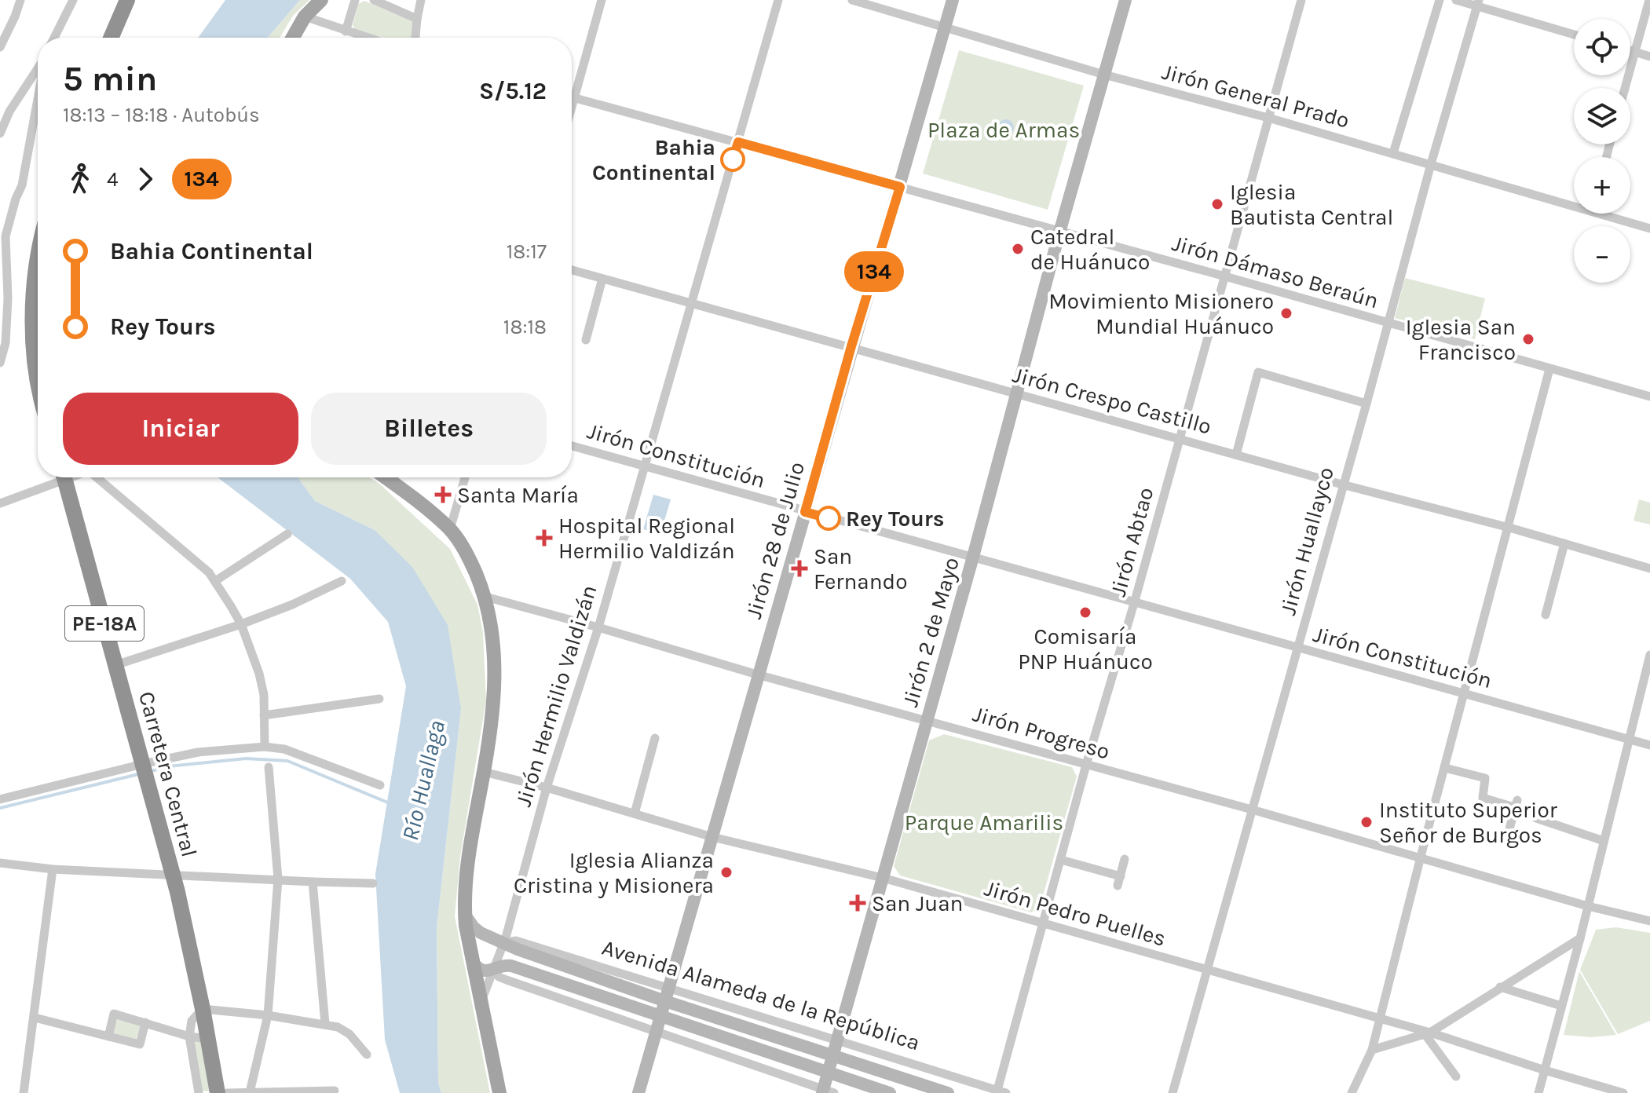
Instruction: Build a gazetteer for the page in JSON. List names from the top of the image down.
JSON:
{
  "streets": {
    "highway": ["PE-18A", "Carretera Central"],
    "street": [
      "Jirón General Prado",
      "Jirón Dámaso Beraún",
      "Jirón Crespo Castillo",
      "Jirón Constitución",
      "Jirón 28 de Julio",
      "Jirón Huallayco",
      "Jirón Abtao",
      "Jirón 2 de Mayo",
      "Jirón Hermilio Valdizán",
      "Jirón Progreso",
      "Jirón Pedro Puelles",
      "Avenida Alameda de la República"
    ]
  },
  "crossings": [
    ["Jirón General Prado", "Jirón 28 de Julio"],
    ["Jirón General Prado", "Jirón Huallayco"],
    ["Jirón General Prado", "Jirón Abtao"],
    ["Jirón General Prado", "Jirón 2 de Mayo"],
    ["Jirón Dámaso Beraún", "Jirón 28 de Julio"],
    ["Jirón Dámaso Beraún", "Jirón Huallayco"],
    ["Jirón Dámaso Beraún", "Jirón Abtao"],
    ["Jirón Dámaso Beraún", "Jirón 2 de Mayo"],
    ["Jirón Dámaso Beraún", "Jirón Hermilio Valdizán"],
    ["Jirón Crespo Castillo", "Jirón 28 de Julio"],
    ["Jirón Crespo Castillo", "Jirón Huallayco"],
    ["Jirón Crespo Castillo", "Jirón Abtao"],
    ["Jirón Crespo Castillo", "Jirón 2 de Mayo"],
    ["Jirón Crespo Castillo", "Jirón Hermilio Valdizán"],
    ["Jirón Constitución", "Jirón 28 de Julio"],
    ["Jirón Constitución", "Jirón Huallayco"],
    ["Jirón Constitución", "Jirón Abtao"],
    ["Jirón Constitución", "Jirón 2 de Mayo"],
    ["Jirón Constitución", "Jirón Hermilio Valdizán"],
    ["Jirón 28 de Julio", "Jirón Progreso"],
    ["Jirón 28 de Julio", "Jirón Pedro Puelles"],
    ["Jirón 28 de Julio", "Avenida Alameda de la República"],
    ["Jirón Huallayco", "Jirón Progreso"],
    ["Jirón Huallayco", "Jirón Pedro Puelles"],
    ["Jirón Abtao", "Jirón Progreso"],
    ["Jirón Abtao", "Jirón Pedro Puelles"],
    ["Jirón Abtao", "Avenida Alameda de la República"],
    ["Jirón 2 de Mayo", "Jirón Progreso"],
    ["Jirón 2 de Mayo", "Jirón Pedro Puelles"],
    ["Jirón 2 de Mayo", "Avenida Alameda de la República"],
    ["Jirón Hermilio Valdizán", "Jirón Progreso"],
    ["Jirón Hermilio Valdizán", "Jirón Pedro Puelles"],
    ["Jirón Hermilio Valdizán", "Avenida Alameda de la República"]
  ],
  "water": ["Río Huallaga"],
  "parks": ["Plaza de Armas", "Parque Amarilis"],
  "places": {
    "other": [
      "Bahia Continental",
      "Iglesia Bautista Central",
      "Catedral de Huánuco",
      "Movimiento Misionero Mundial Huánuco",
      "Iglesia San Francisco",
      "Rey Tours",
      "Comisaría PNP Huánuco",
      "Instituto Superior Señor de Burgos",
      "Iglesia Alianza Cristina y Misionera"
    ],
    "health": [
      "Santa María",
      "Hospital Regional Hermilio Valdizán",
      "San Fernando",
      "San Juan"
    ]
  },
  "lines": ["bus line 134"],
  "page": {
    "on_map": "134",
    "map_buttons": ["+", "−"],
    "heading": ["5 min", "18:13 – 18:18 · Autobús", "S/5.12"],
    "legs": ["4", "134"],
    "list": [
      {
        "name": "Bahia Continental",
        "value": "18:17"
      },
      {
        "name": "Rey Tours",
        "value": "18:18"
      }
    ],
    "buttons": ["Iniciar", "Billetes"]
  }
}
